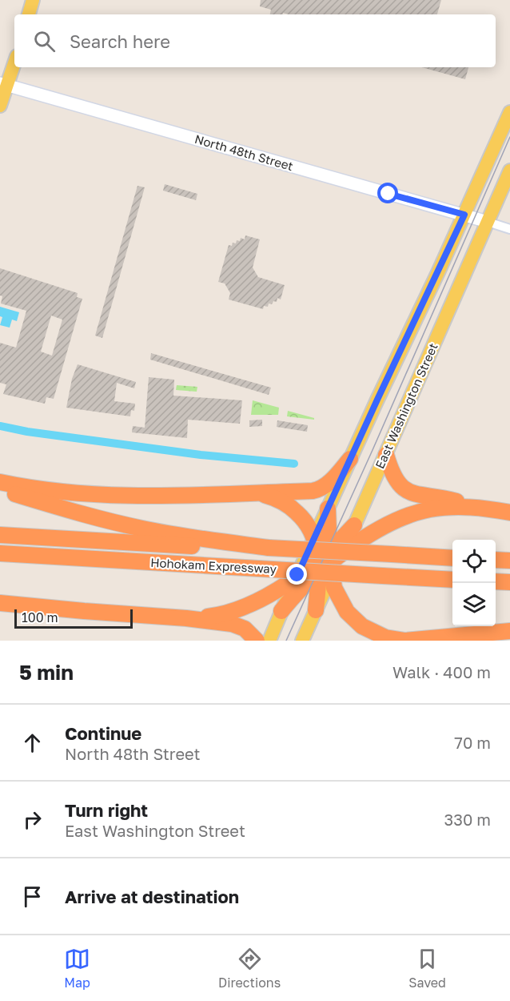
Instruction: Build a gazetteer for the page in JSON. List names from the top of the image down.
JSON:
{
  "streets": {
    "highway": ["Hohokam Expressway"],
    "main road": ["East Washington Street"],
    "street": ["North 48th Street"]
  },
  "crossings": [
    ["North 48th Street", "East Washington Street"]
  ],
  "scale_bar": "100 m",
  "page": {
    "search": "Search here",
    "scale": "100 m",
    "heading": ["5 min", "Walk · 400 m"],
    "list": [
      ["Continue", "North 48th Street", "70 m"],
      ["Turn right", "East Washington Street", "330 m"],
      "Arrive at destination"
    ],
    "nav": ["Map", "Directions", "Saved"]
  }
}
